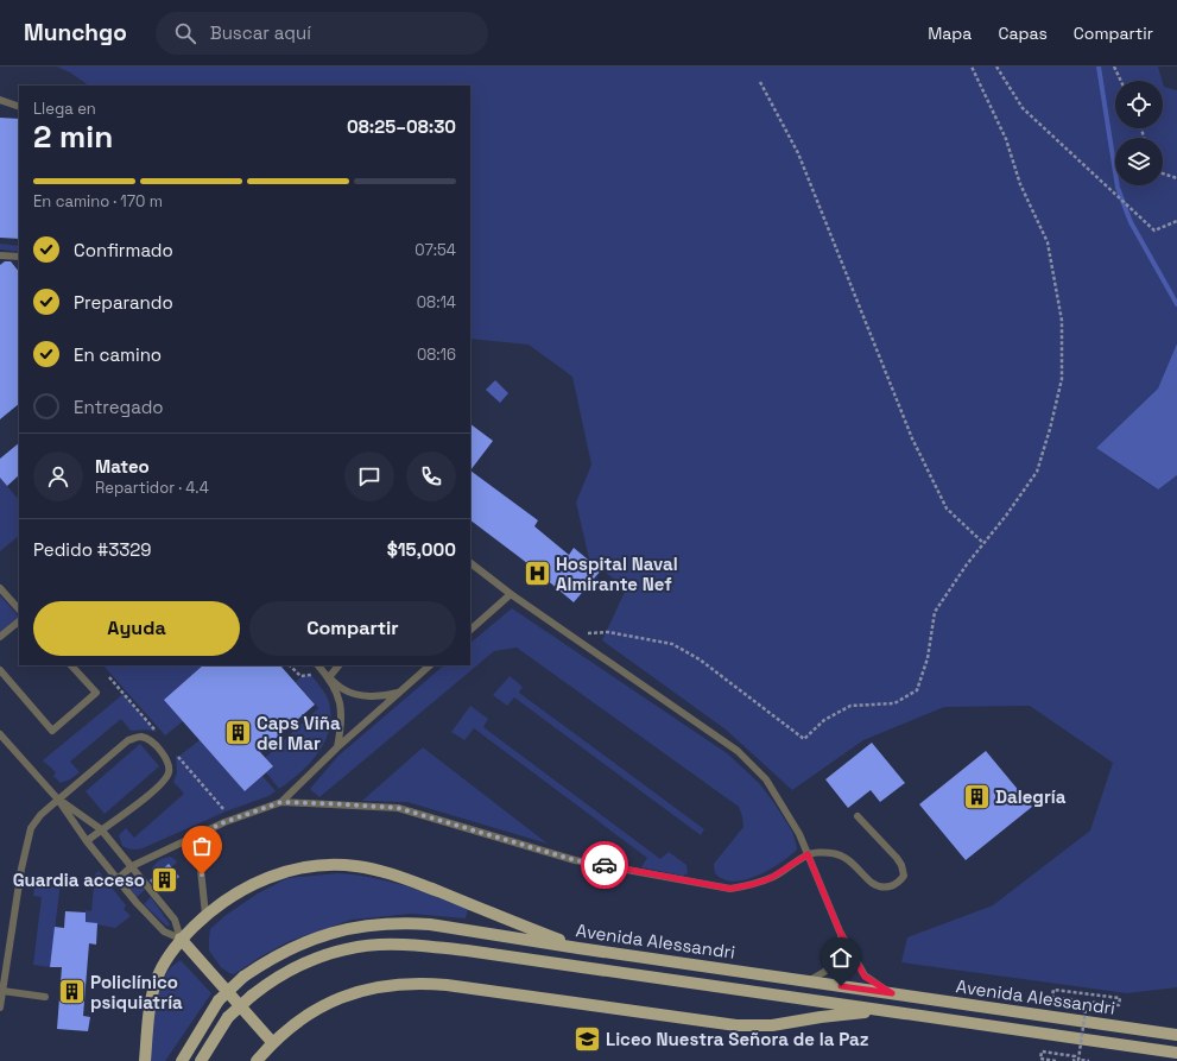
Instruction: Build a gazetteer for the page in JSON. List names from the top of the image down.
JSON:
{
  "streets": {
    "main road": ["Avenida Alessandri"]
  },
  "places": {
    "hospital": ["Hospital Naval Almirante Nef"],
    "building": [
      "Caps Viña del Mar",
      "Dalegría",
      "Guardia acceso",
      "Policlínico psiquiatría"
    ],
    "school or university": ["Liceo Nuestra Señora de la Paz"]
  },
  "page": {
    "header": "Munchgo",
    "search": "Buscar aquí",
    "nav": ["Mapa", "Capas", "Compartir"],
    "heading": ["2 min", "Llega en", "08:25–08:30"],
    "panel": [
      "Mateo",
      "Repartidor · 4.4",
      "Pedido #3329",
      "$15,000"
    ],
    "bar": "En camino · 170 m",
    "list": [
      ["Confirmado", "07:54"],
      ["Preparando", "08:14"],
      ["En camino", "08:16"],
      "Entregado"
    ],
    "buttons": ["Ayuda", "Compartir"]
  }
}
